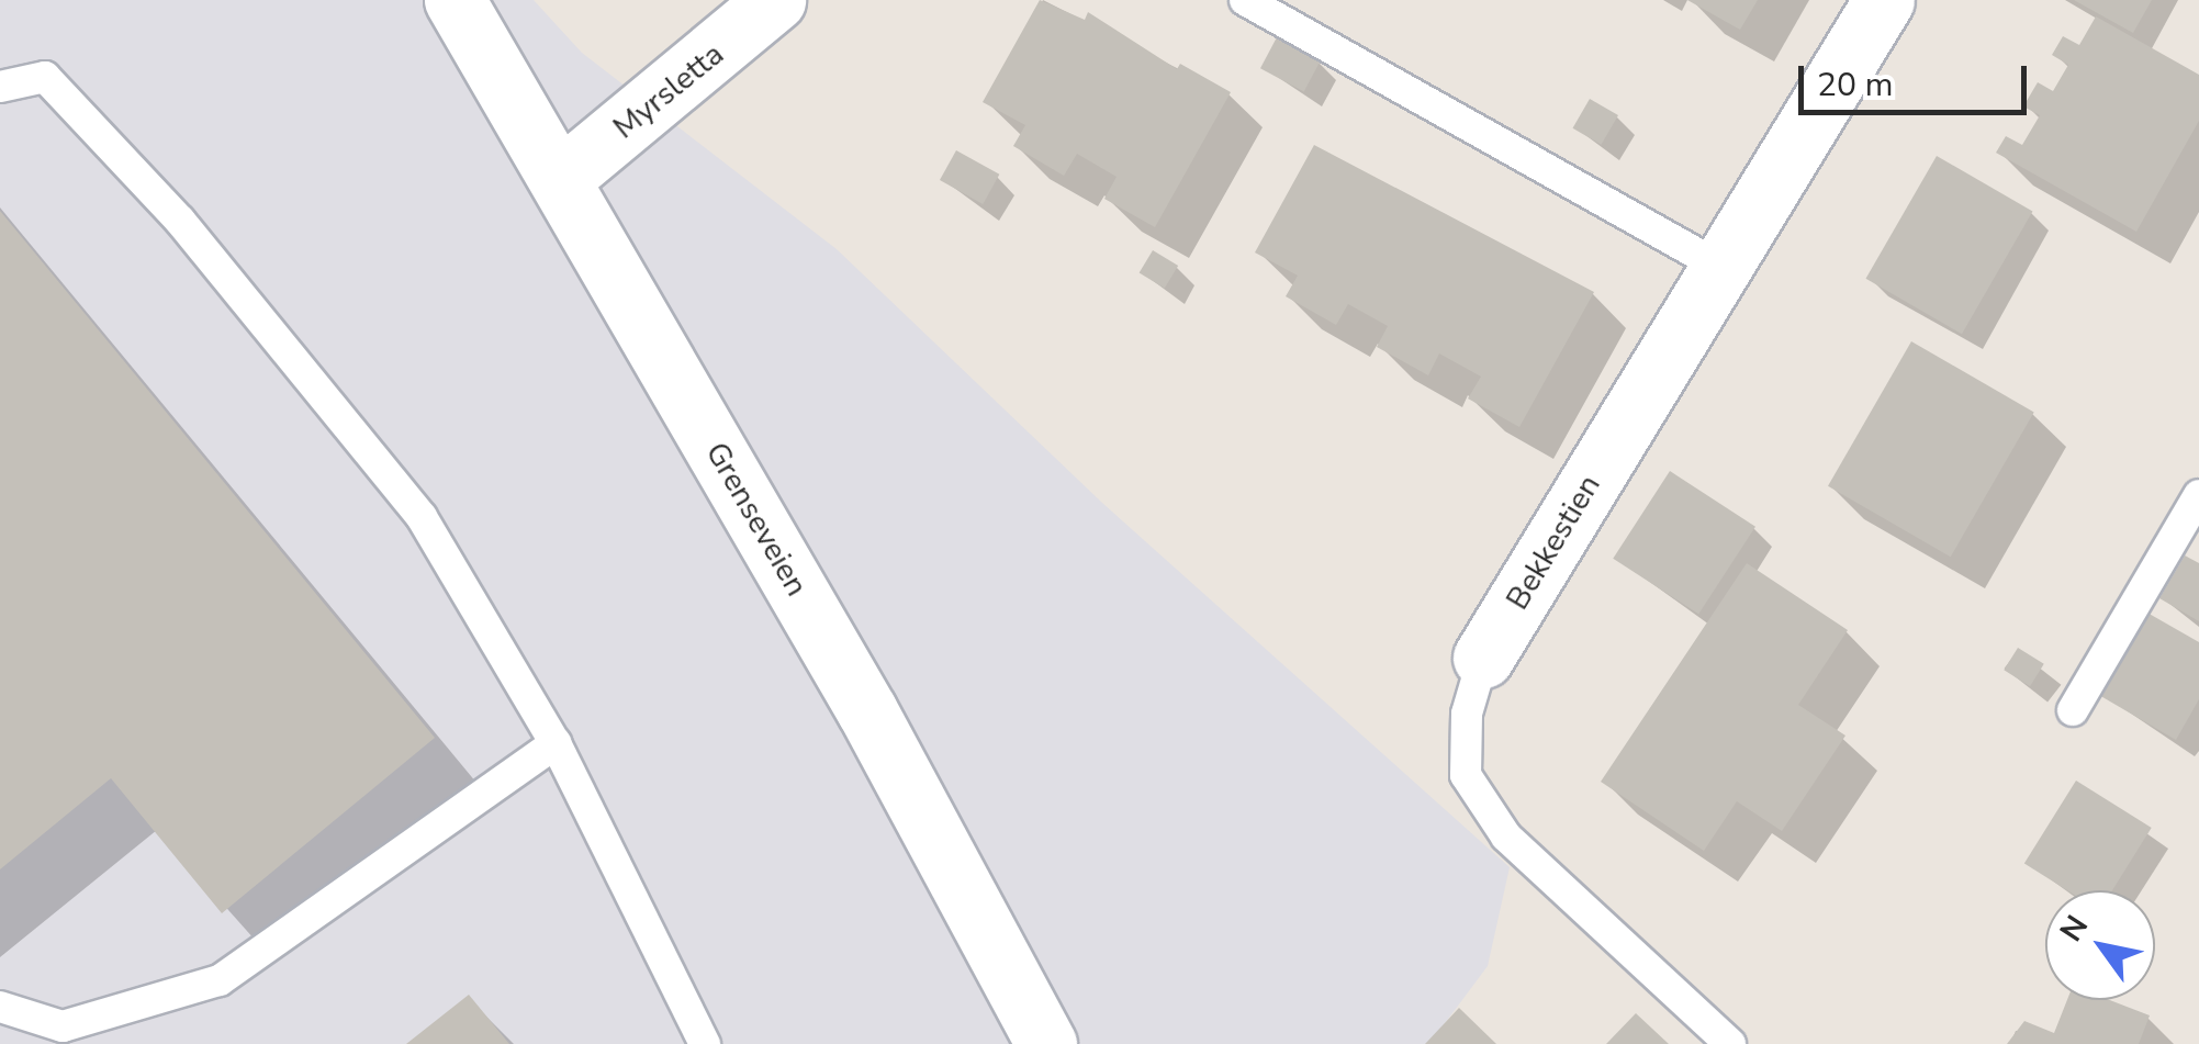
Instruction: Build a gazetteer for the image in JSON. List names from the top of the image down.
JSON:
{
  "streets": {
    "street": ["Myrsletta", "Grenseveien", "Bekkestien"]
  },
  "crossings": [
    ["Myrsletta", "Grenseveien"]
  ],
  "scale_bar": "20 m",
  "north": "top left"
}
